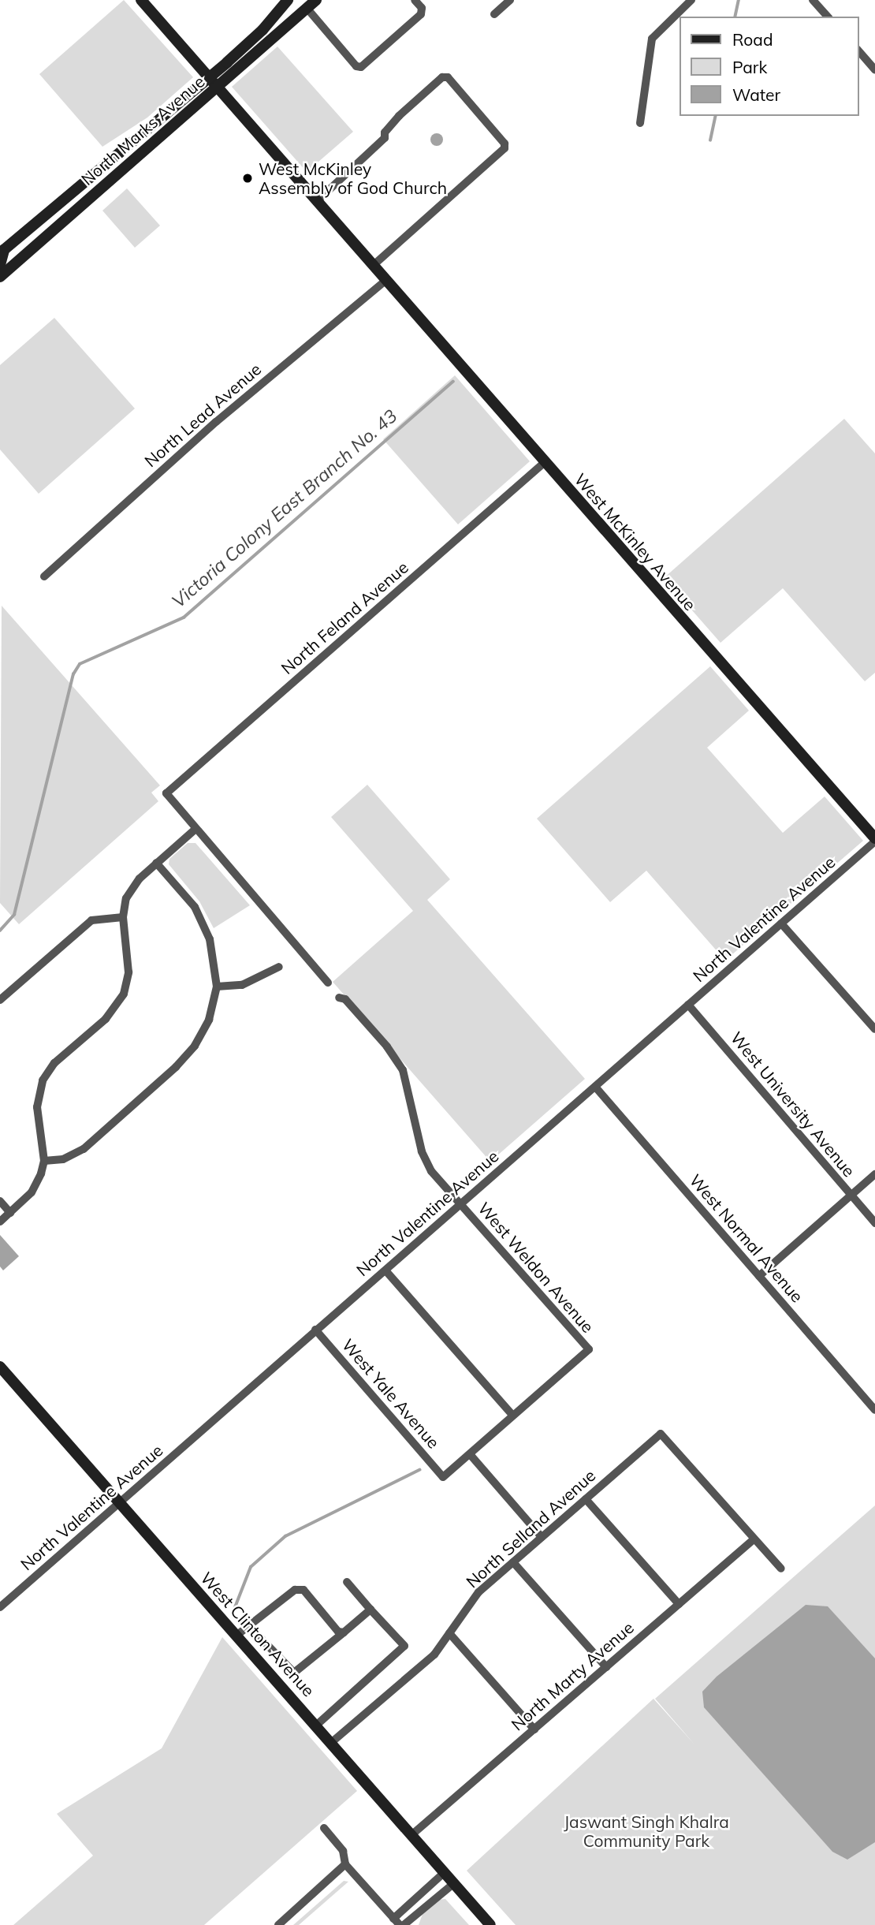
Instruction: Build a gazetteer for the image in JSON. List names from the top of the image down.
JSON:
{
  "streets": {
    "main road": ["North Marks Avenue", "West McKinley Avenue", "West Clinton Avenue"],
    "street": [
      "North Lead Avenue",
      "North Feland Avenue",
      "North Valentine Avenue",
      "West University Avenue",
      "West Normal Avenue",
      "West Weldon Avenue",
      "West Yale Avenue",
      "North Selland Avenue",
      "North Marty Avenue"
    ]
  },
  "crossings": [
    ["North Marks Avenue", "West McKinley Avenue"],
    ["North Lead Avenue", "West McKinley Avenue"],
    ["West McKinley Avenue", "North Feland Avenue"],
    ["West McKinley Avenue", "North Valentine Avenue"],
    ["North Valentine Avenue", "West University Avenue"],
    ["North Valentine Avenue", "West Normal Avenue"],
    ["North Valentine Avenue", "West Weldon Avenue"],
    ["North Valentine Avenue", "West Yale Avenue"],
    ["North Valentine Avenue", "West Clinton Avenue"],
    ["North Selland Avenue", "West Clinton Avenue"],
    ["North Selland Avenue", "North Marty Avenue"],
    ["West Clinton Avenue", "North Marty Avenue"]
  ],
  "water": ["Victoria Colony East Branch No. 43"],
  "parks": ["Jaswant Singh Khalra Community Park"],
  "places": ["West McKinley Assembly of God Church"],
  "legend": ["Road", "Park", "Water"]
}
